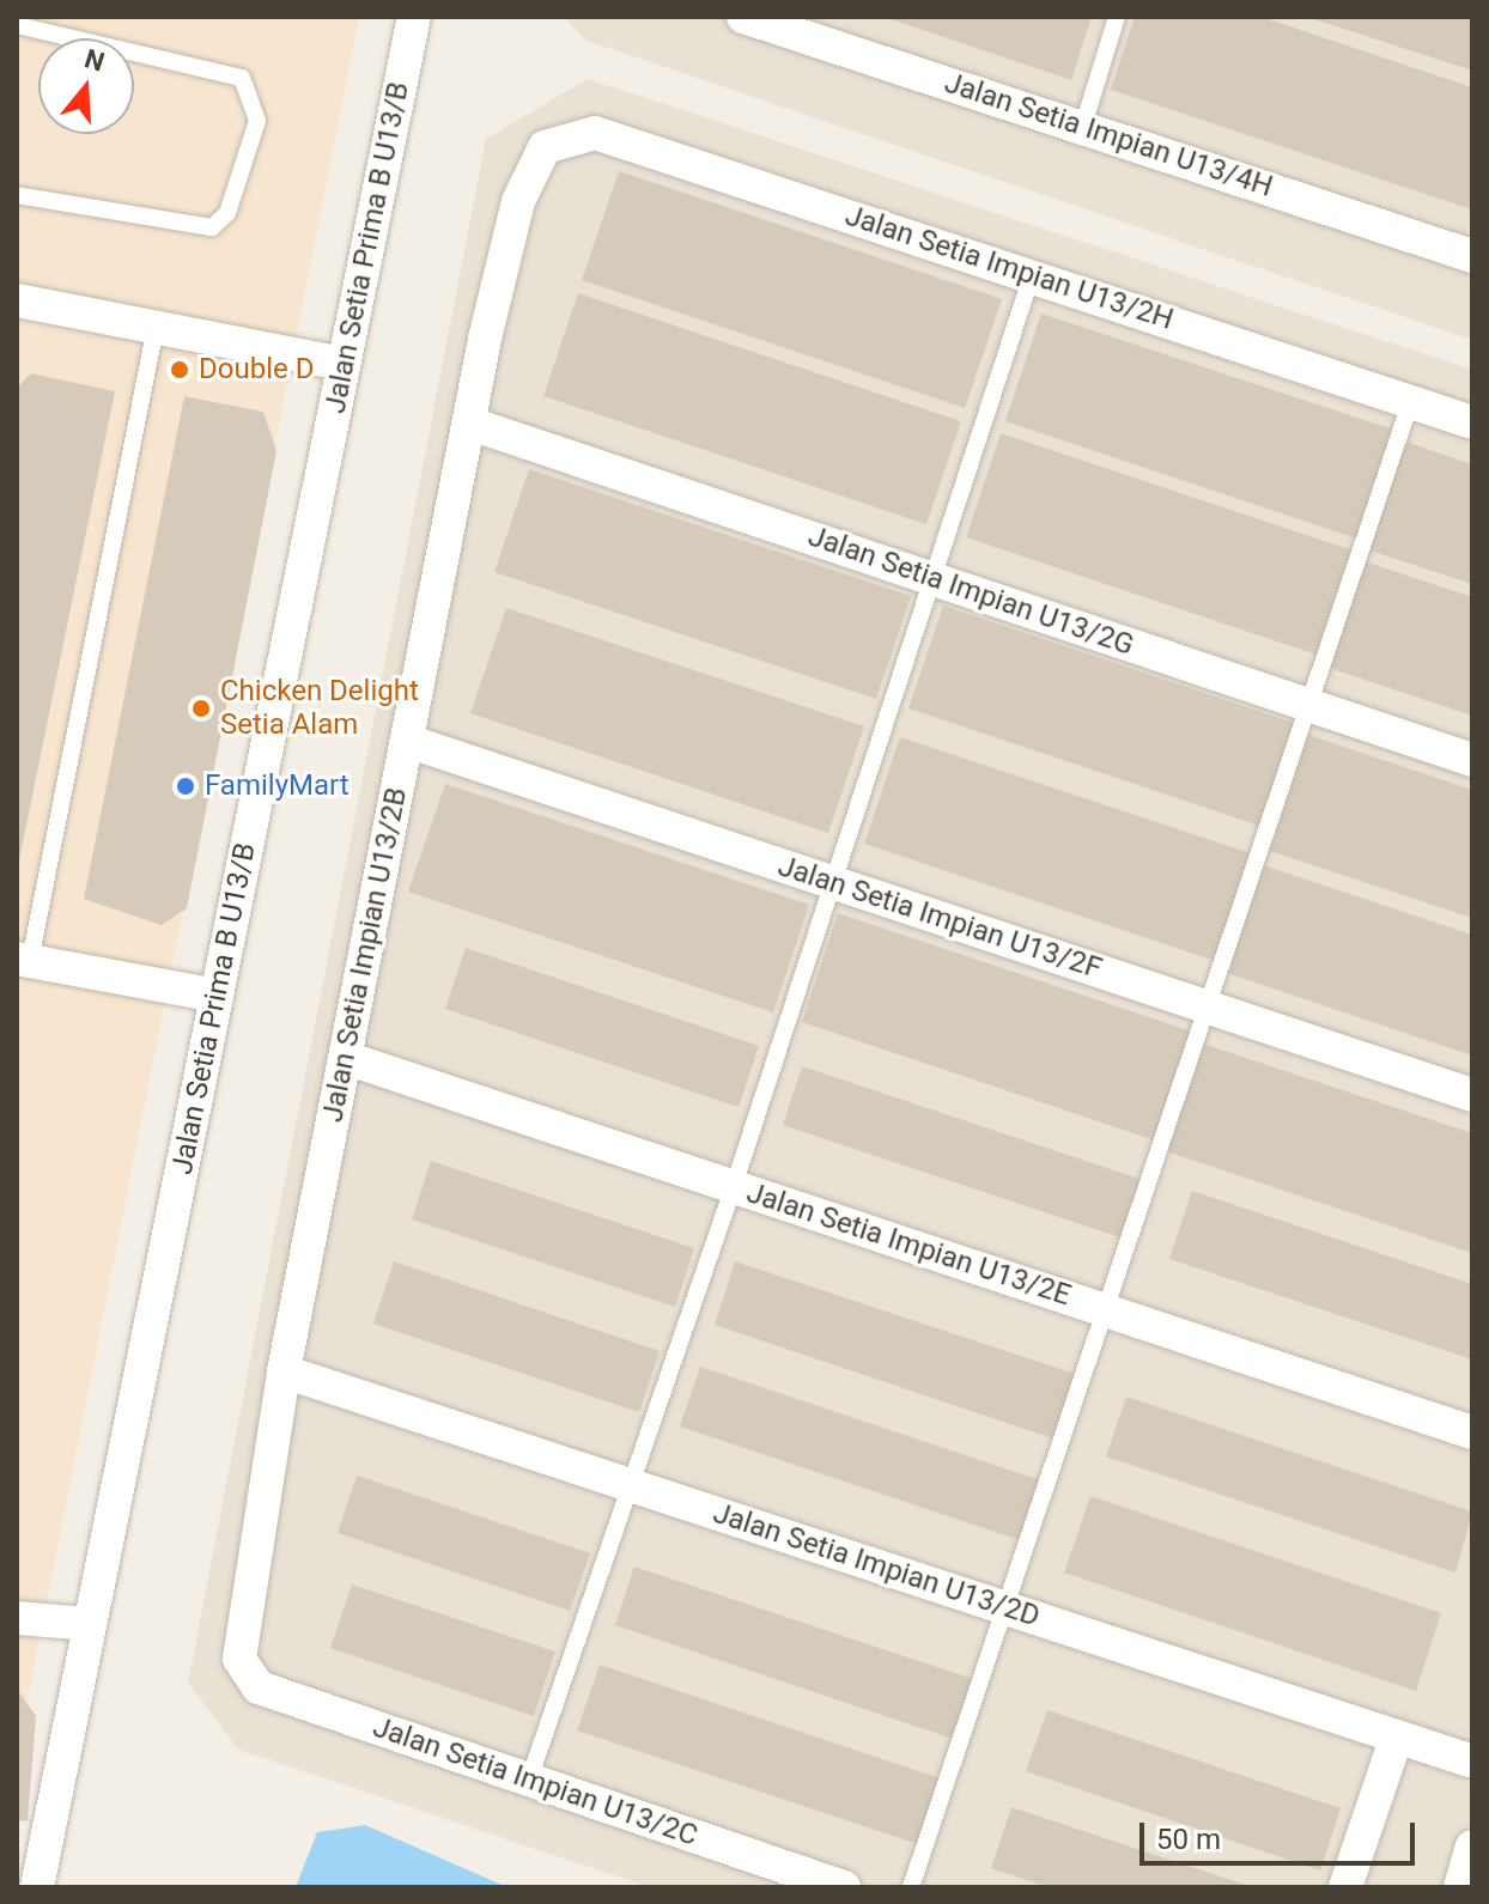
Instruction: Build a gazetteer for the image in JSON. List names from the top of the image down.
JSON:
{
  "streets": {
    "street": [
      "Jalan Setia Impian U13/4H",
      "Jalan Setia Prima B U13/B",
      "Jalan Setia Impian U13/2H",
      "Jalan Setia Impian U13/2G",
      "Jalan Setia Impian U13/2F",
      "Jalan Setia Impian U13/2B",
      "Jalan Setia Impian U13/2E",
      "Jalan Setia Impian U13/2D",
      "Jalan Setia Impian U13/2C"
    ]
  },
  "crossings": [
    ["Jalan Setia Impian U13/2H", "Jalan Setia Impian U13/2B"],
    ["Jalan Setia Impian U13/2G", "Jalan Setia Impian U13/2B"],
    ["Jalan Setia Impian U13/2F", "Jalan Setia Impian U13/2B"],
    ["Jalan Setia Impian U13/2B", "Jalan Setia Impian U13/2E"],
    ["Jalan Setia Impian U13/2B", "Jalan Setia Impian U13/2D"],
    ["Jalan Setia Impian U13/2B", "Jalan Setia Impian U13/2C"]
  ],
  "places": ["Double D", "Chicken Delight Setia Alam", "FamilyMart"],
  "scale_bar": "50 m",
  "north": "top"
}
